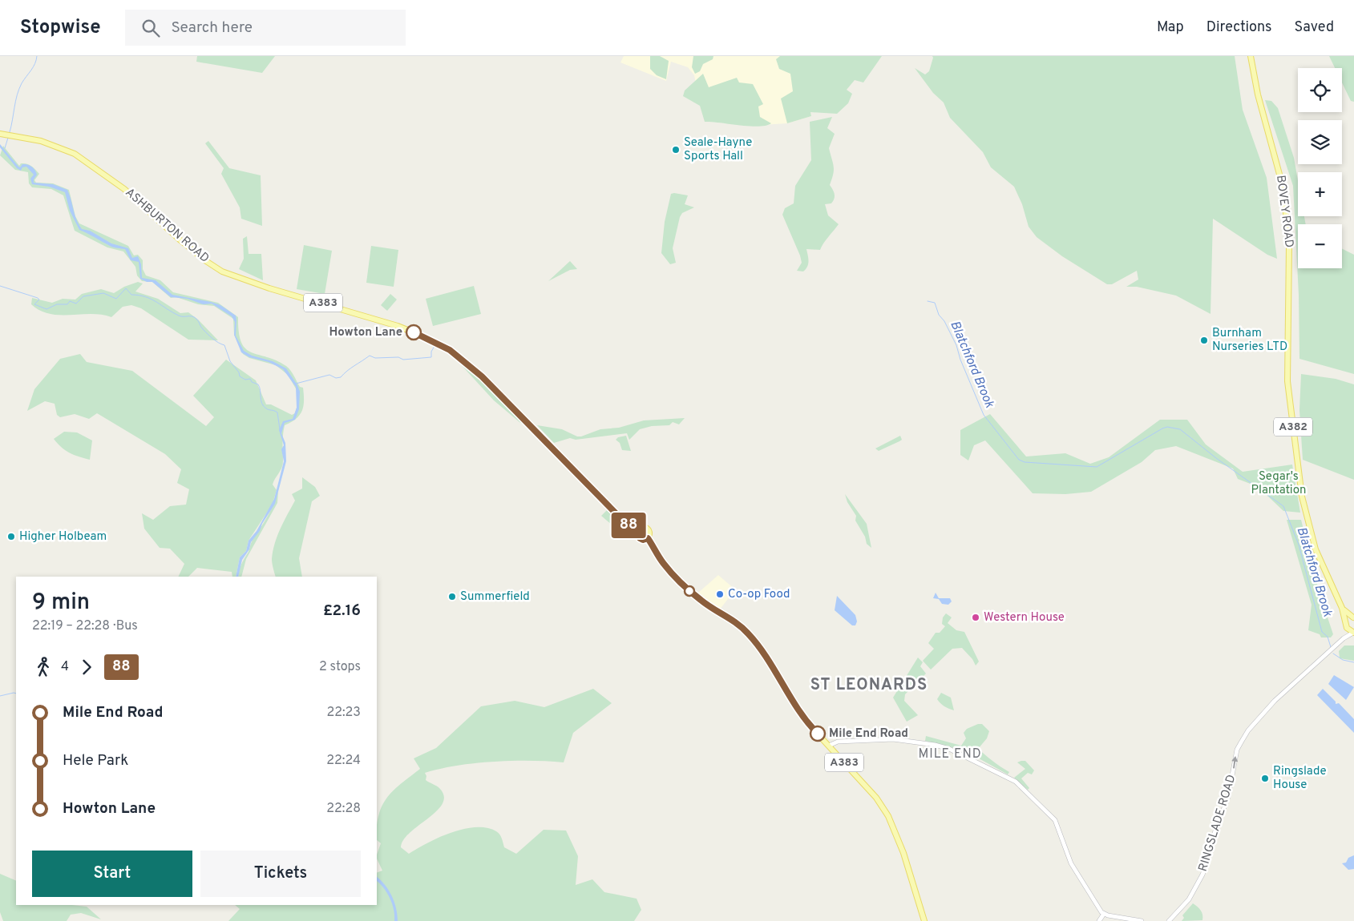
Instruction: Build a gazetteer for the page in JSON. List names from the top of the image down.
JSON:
{
  "streets": {
    "main road": [
      "BOVEY ROAD",
      "ASHBURTON ROAD",
      "A383",
      "A382"
    ],
    "street": ["RINGSLADE ROAD"]
  },
  "crossings": [
    ["BOVEY ROAD", "A382"]
  ],
  "one_way": ["RINGSLADE ROAD"],
  "districts": ["ST LEONARDS", "MILE END"],
  "water": ["Blatchford Brook"],
  "parks": ["Segar's Plantation"],
  "places": [
    "Seale-Hayne Sports Hall",
    "Howton Lane",
    "Burnham Nurseries LTD",
    "Higher Holbeam",
    "Co-op Food",
    "Summerfield",
    "Western House",
    "Mile End Road",
    "Ringslade House"
  ],
  "lines": ["bus line 88"],
  "page": {
    "header": "Stopwise",
    "search": "Search here",
    "nav": ["Map", "Directions", "Saved"],
    "on_map": "88",
    "map_buttons": ["+", "−"],
    "heading": ["9 min", "22:19 – 22:28 · Bus", "£2.16"],
    "legs": ["4", "88", "2 stops"],
    "list": [
      {
        "name": "Mile End Road",
        "value": "22:23"
      },
      {
        "name": "Hele Park",
        "value": "22:24"
      },
      {
        "name": "Howton Lane",
        "value": "22:28"
      }
    ],
    "buttons": ["Start", "Tickets"]
  }
}
